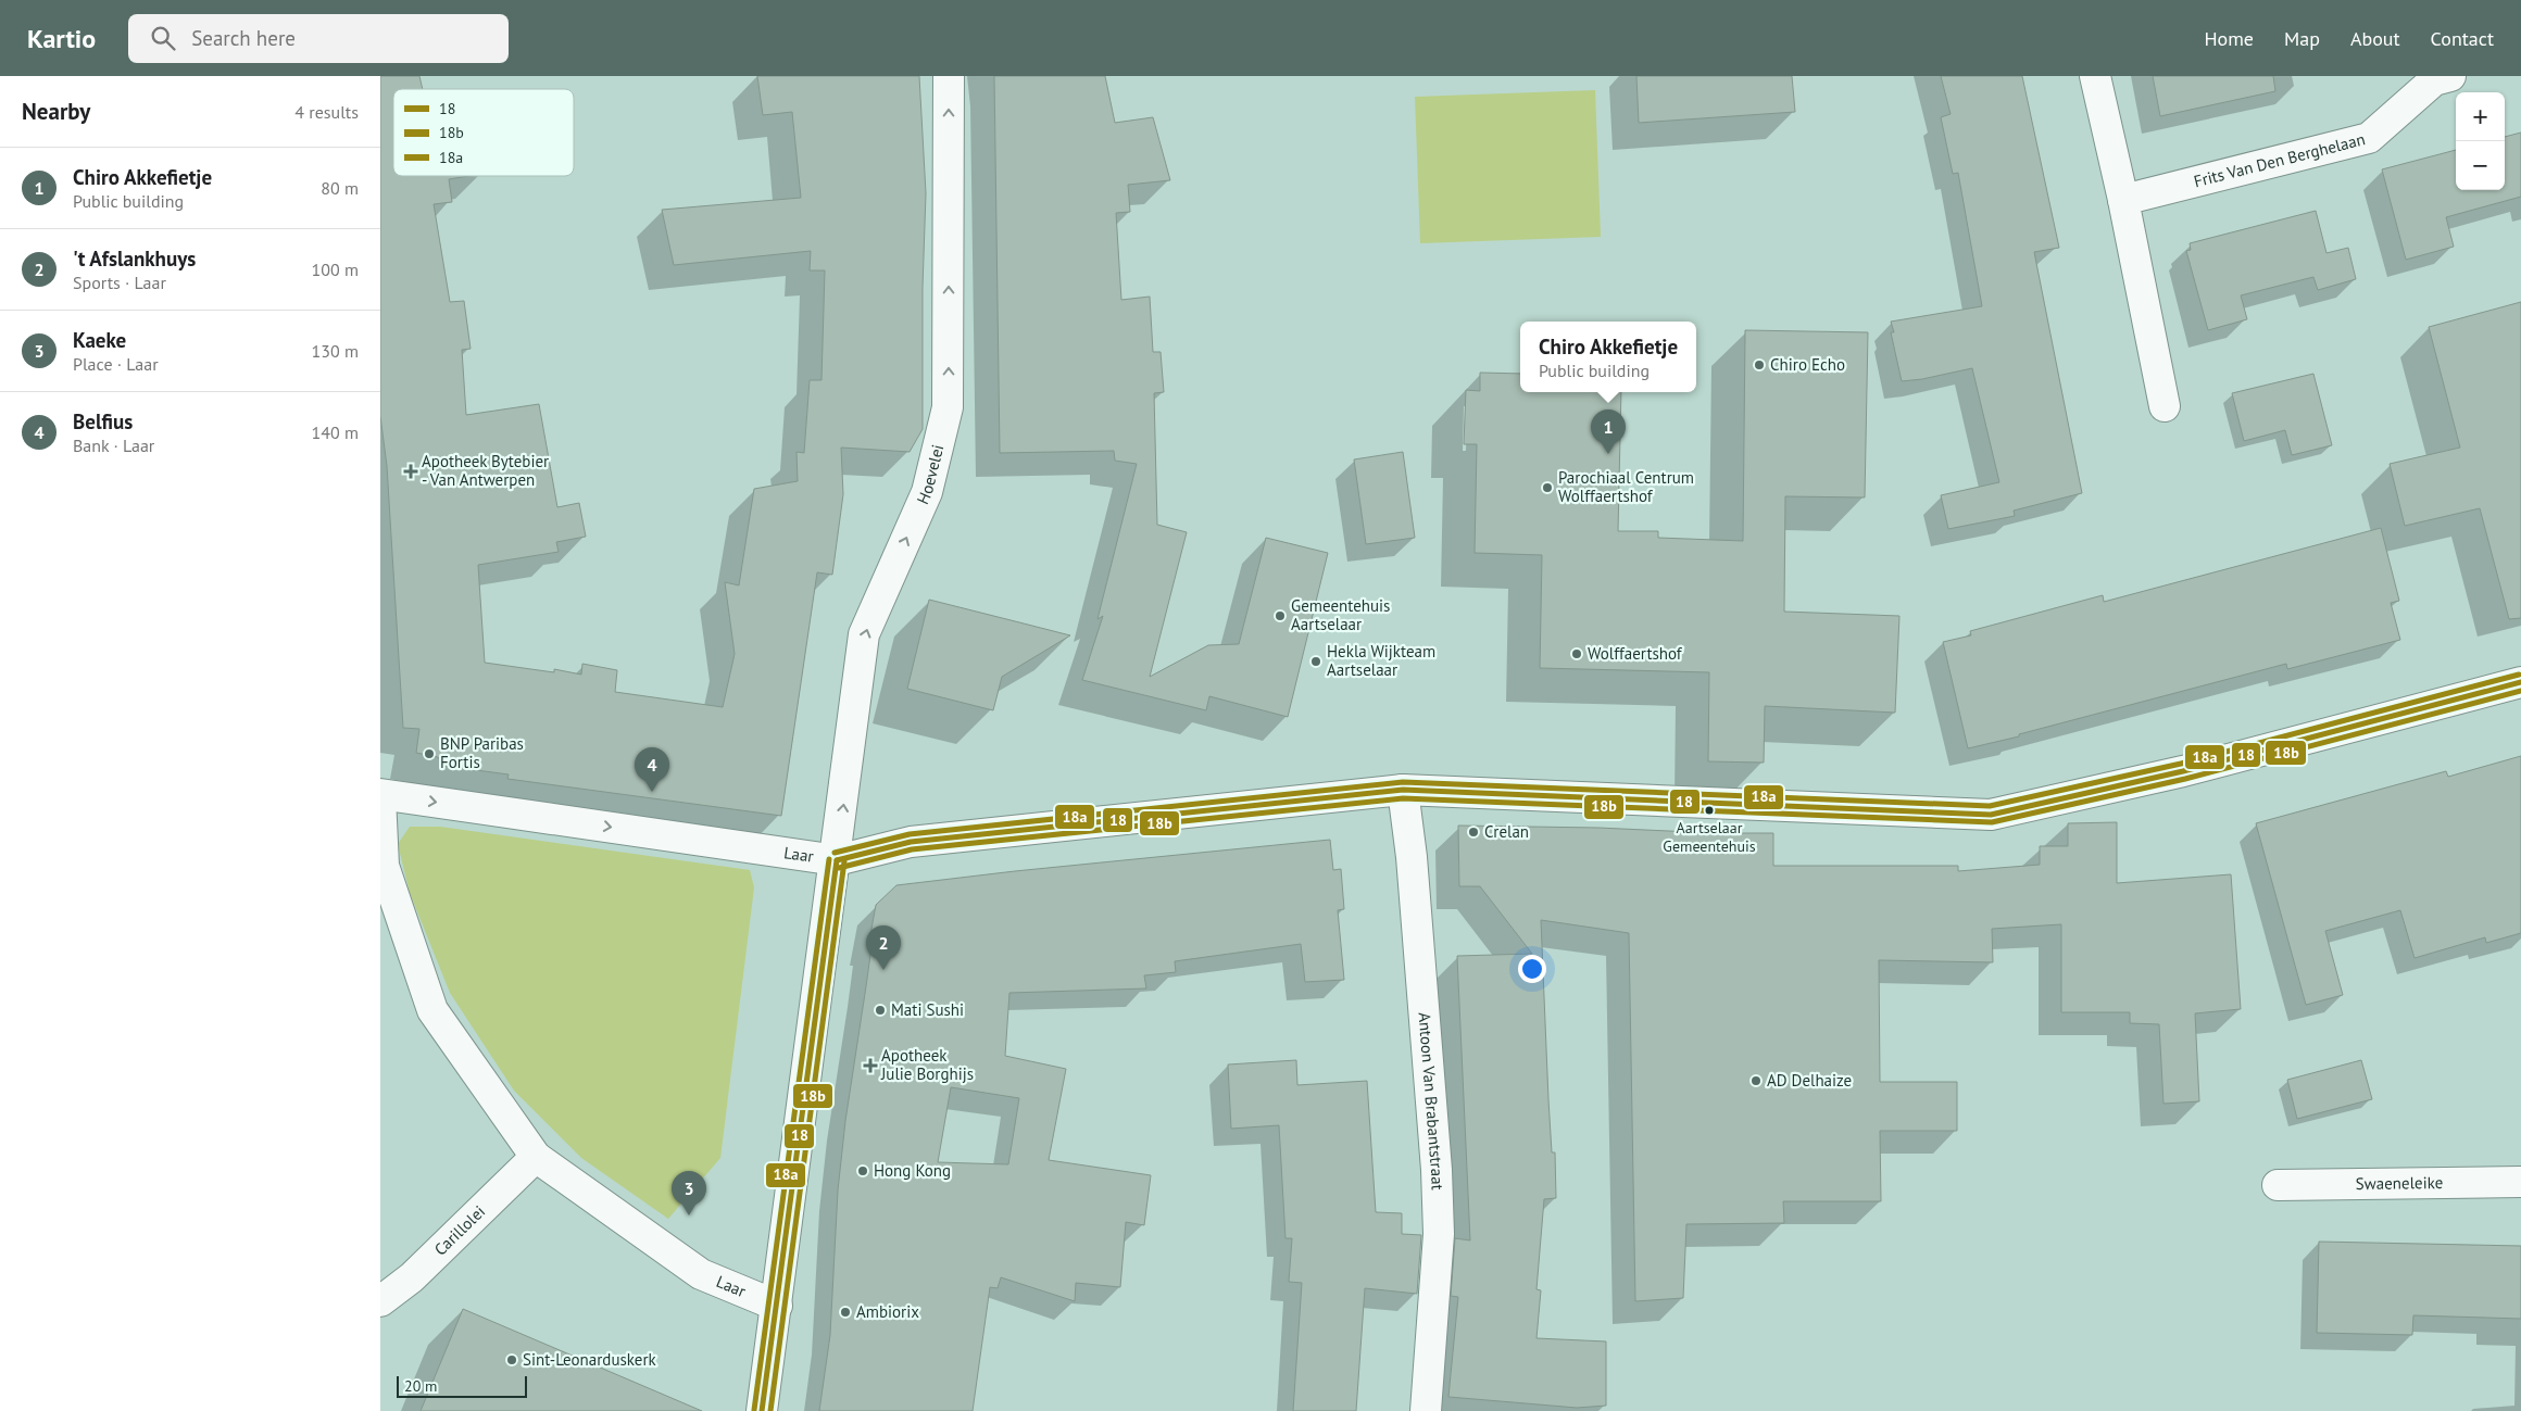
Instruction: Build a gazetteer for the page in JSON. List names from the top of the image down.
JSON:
{
  "streets": {
    "street": [
      "Frits Van Den Berghelaan",
      "Hoevelei",
      "Laar",
      "Antoon Van Brabantstraat",
      "Swaeneleike",
      "Carillolei"
    ]
  },
  "crossings": [
    ["Hoevelei", "Laar"],
    ["Laar", "Carillolei"]
  ],
  "one_way": ["Hoevelei"],
  "places": {
    "other": [
      "Chiro Echo",
      "Parochiaal Centrum Wolffaertshof",
      "Gemeentehuis Aartselaar",
      "Wolffaertshof",
      "Hekla Wijkteam Aartselaar",
      "BNP Paribas Fortis",
      "Aartselaar Gemeentehuis",
      "Crelan",
      "Mati Sushi",
      "AD Delhaize",
      "Hong Kong",
      "Ambiorix",
      "Sint-Leonarduskerk"
    ],
    "health": ["Apotheek Bytebier - Van Antwerpen", "Apotheek Julie Borghijs"]
  },
  "lines": ["transit line 18a", "transit line 18", "transit line 18b"],
  "legend": ["18", "18b", "18a"],
  "scale_bar": "20 m",
  "page": {
    "header": "Kartio",
    "search": "Search here",
    "nav": [
      "Home",
      "Map",
      "About",
      "Contact"
    ],
    "heading": ["Nearby", "4 results"],
    "map_buttons": ["+", "−"],
    "list": [
      {
        "mark": "1",
        "name": "Chiro Akkefietje",
        "note": "Public building",
        "value": "80 m"
      },
      {
        "mark": "2",
        "name": "'t Afslankhuys",
        "note": "Sports · Laar",
        "value": "100 m"
      },
      {
        "mark": "3",
        "name": "Kaeke",
        "note": "Place · Laar",
        "value": "130 m"
      },
      {
        "mark": "4",
        "name": "Belfius",
        "note": "Bank · Laar",
        "value": "140 m"
      }
    ],
    "popup": ["Chiro Akkefietje", "Public building"],
    "pins": [
      "1",
      "4",
      "2",
      "3"
    ],
    "scale": "20 m"
  }
}
